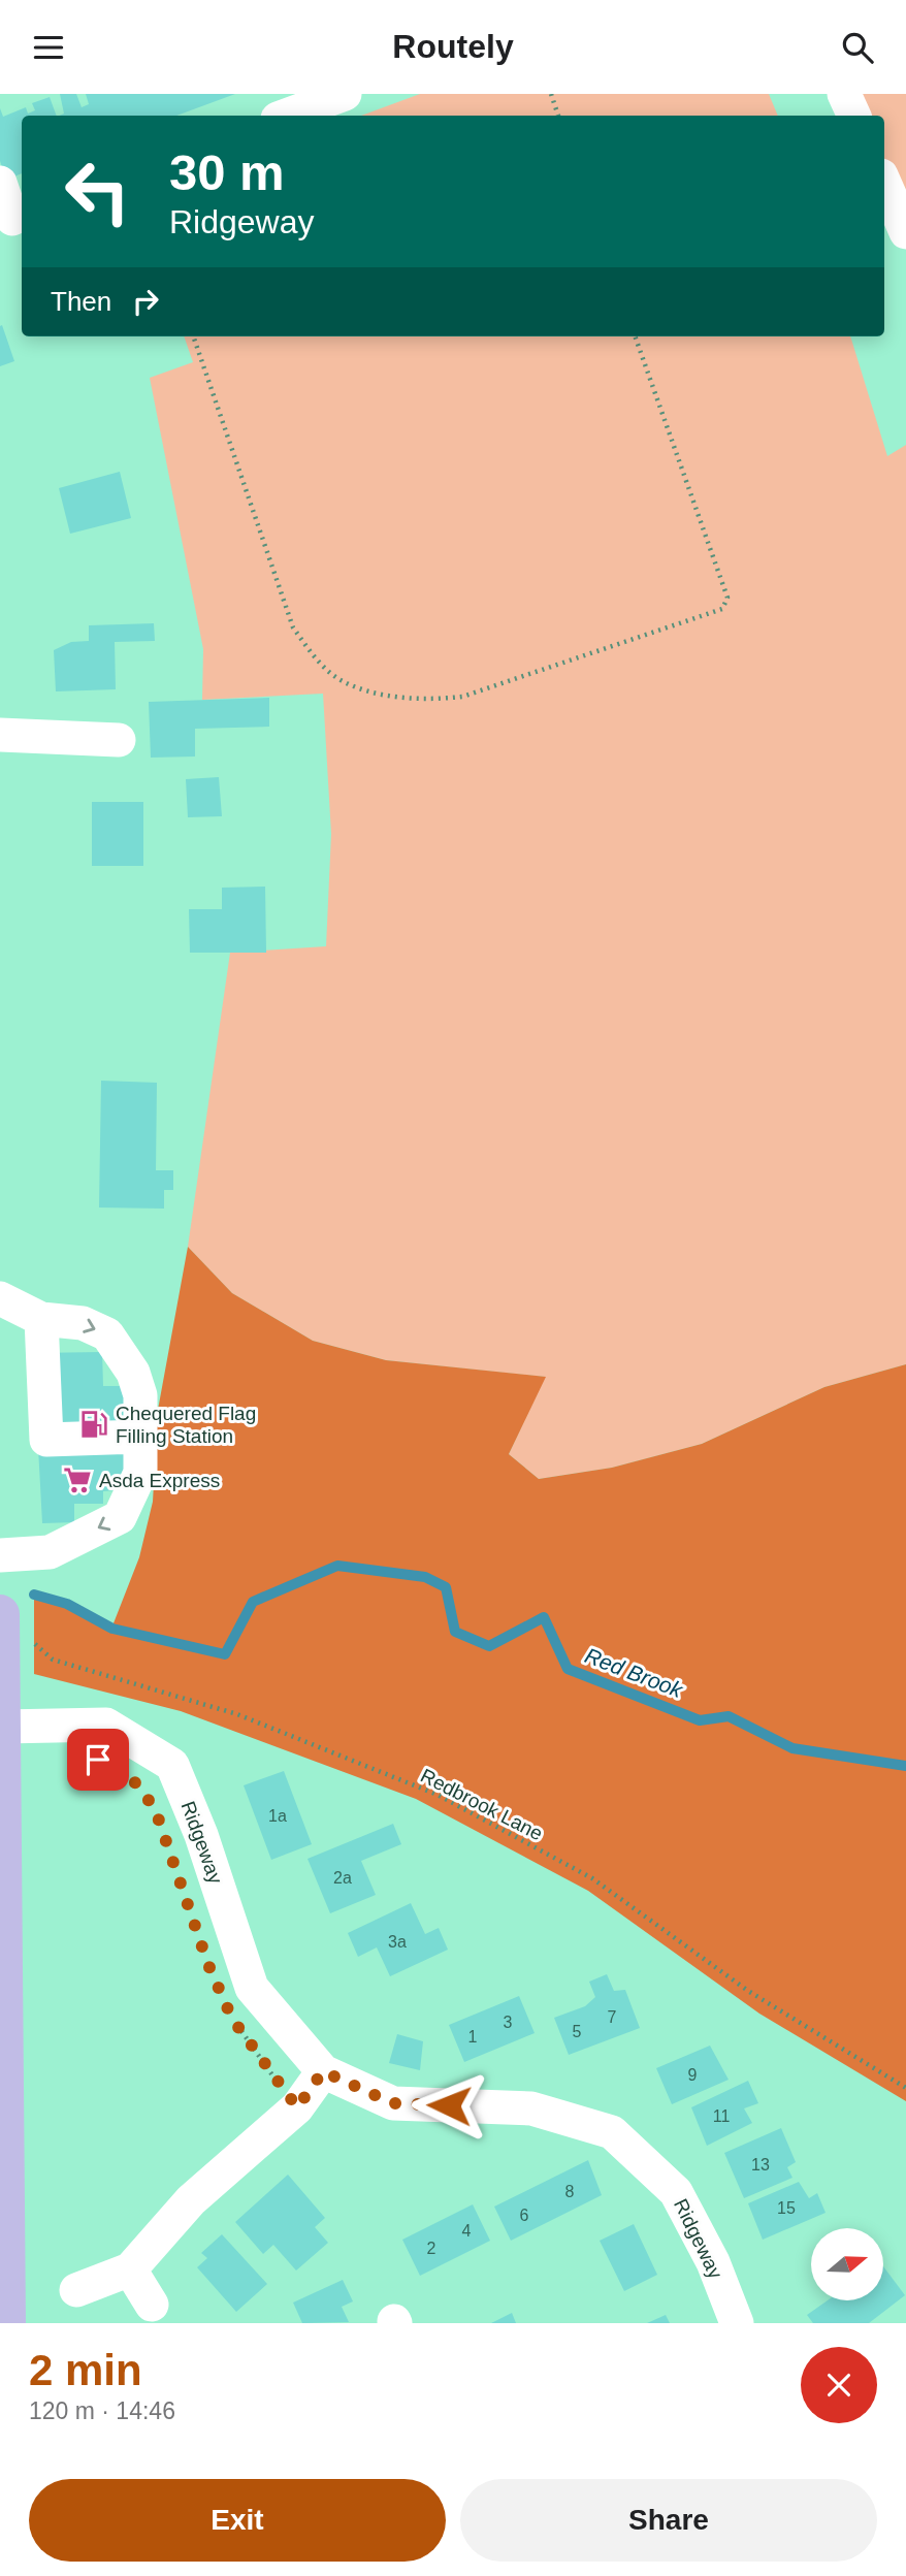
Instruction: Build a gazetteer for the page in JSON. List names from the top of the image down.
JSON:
{
  "streets": {
    "street": ["Ridgeway"],
    "path": ["Redbrook Lane"]
  },
  "water": ["Red Brook"],
  "places": {
    "fuel station": ["Chequered Flag Filling Station"],
    "supermarket": ["Asda Express"]
  },
  "house_numbers": [
    "1a",
    "2a",
    "3a",
    "7",
    "3",
    "5",
    "1",
    "9",
    "11",
    "13",
    "8",
    "15",
    "6",
    "4",
    "2"
  ],
  "north": "right",
  "page": {
    "header": "Routely",
    "turn": ["30 m", "Ridgeway"],
    "then": "Then",
    "heading": ["2 min", "120 m · 14:46"],
    "buttons": ["Exit", "Share"]
  }
}
